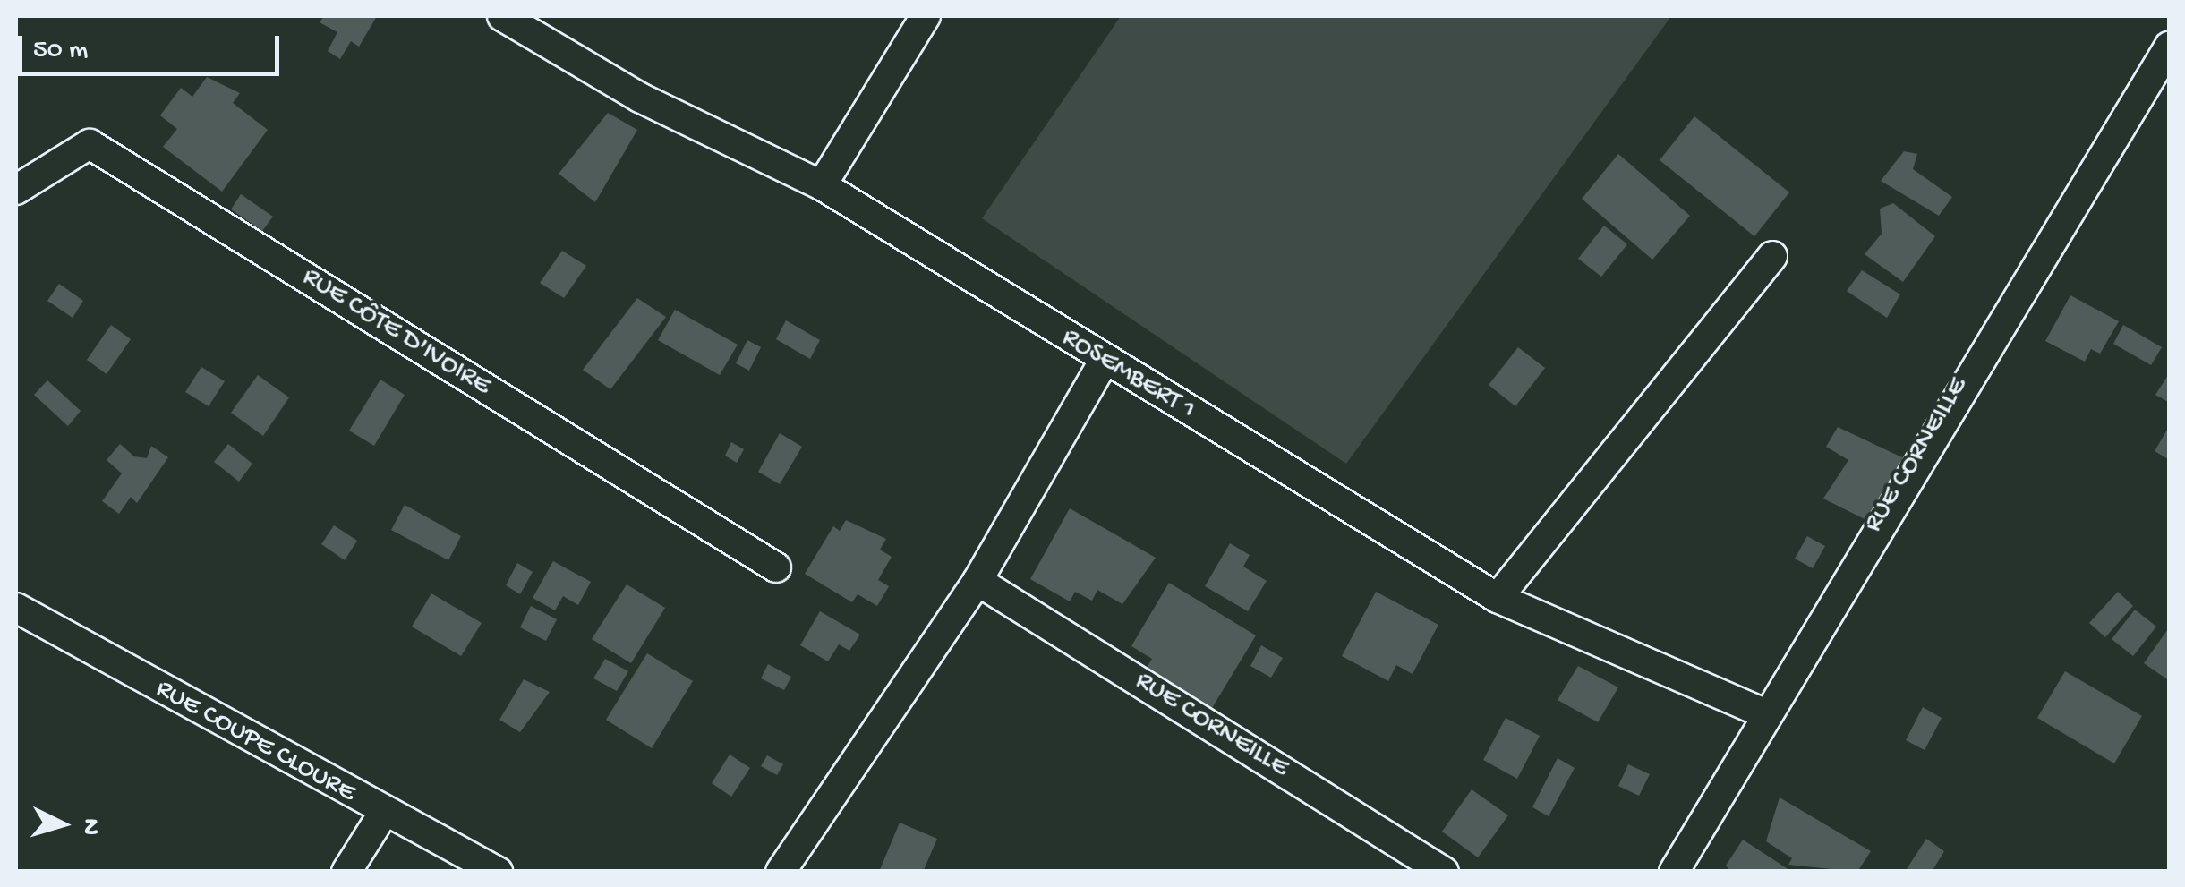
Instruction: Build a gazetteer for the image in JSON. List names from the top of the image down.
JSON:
{
  "streets": {
    "street": [
      "RUE CÔTE D'IVOIRE",
      "ROSEMBERT 1",
      "RUE CORNEILLE",
      "RUE COUPE CLOURE"
    ]
  },
  "crossings": [
    ["ROSEMBERT 1", "RUE CORNEILLE"]
  ],
  "scale_bar": "50 m",
  "north": "right"
}
